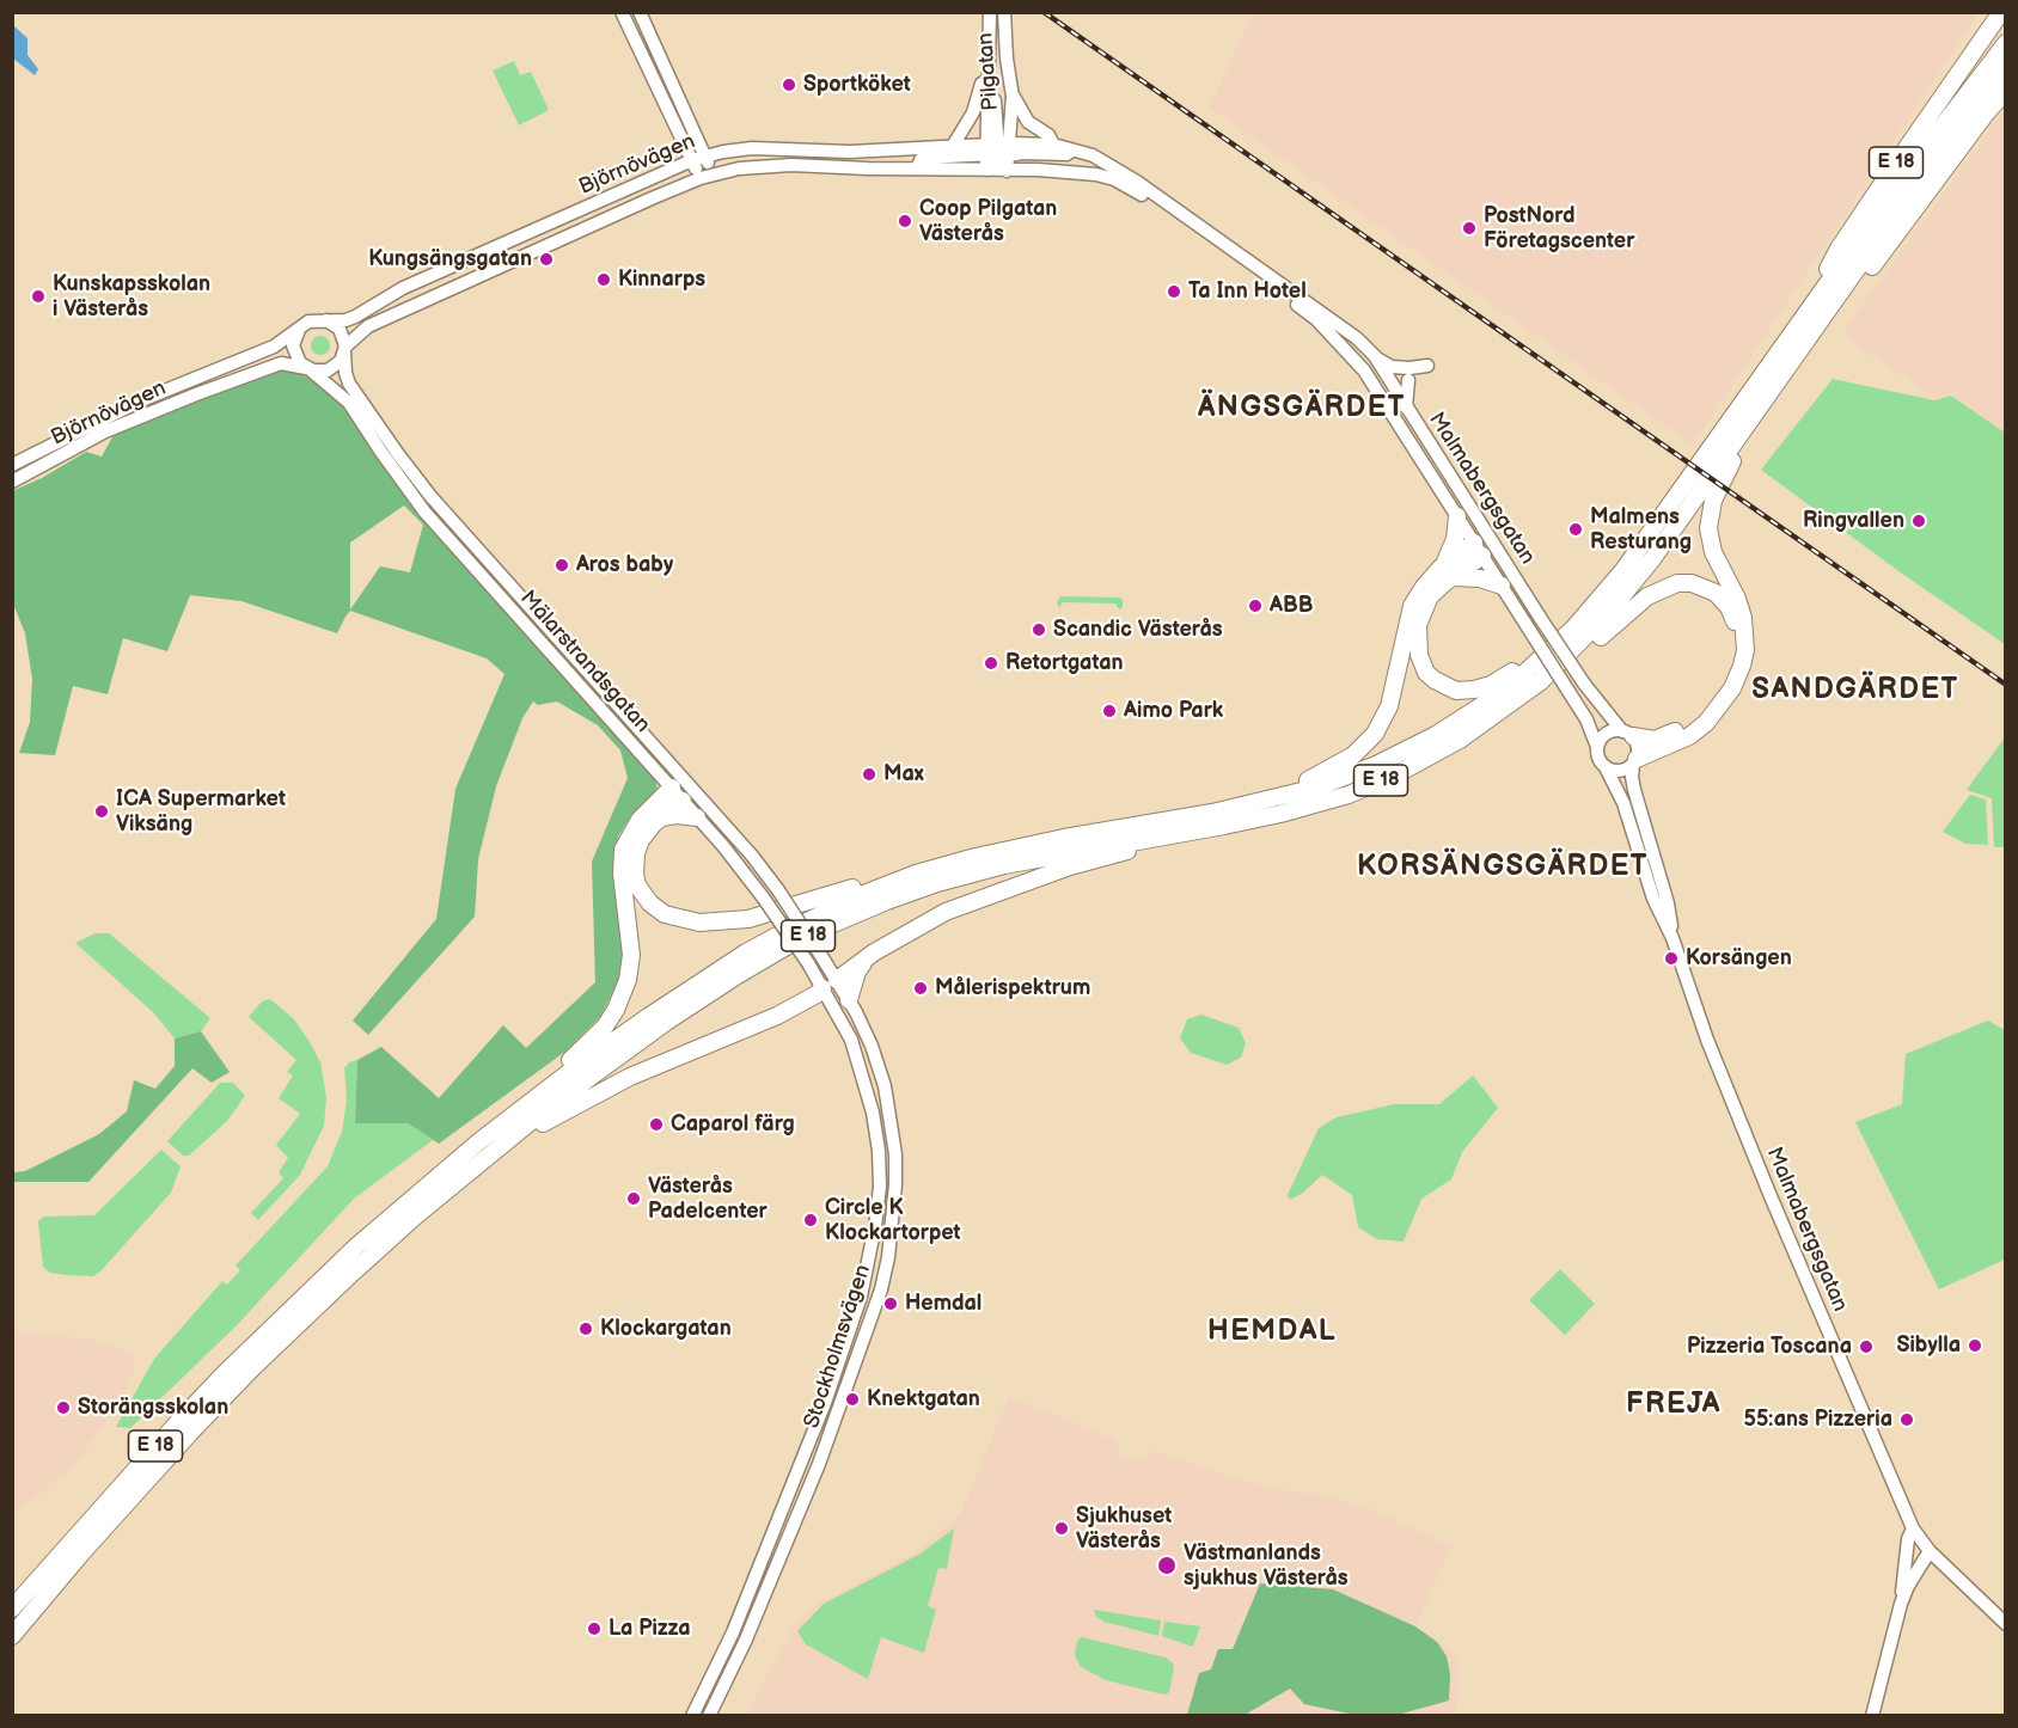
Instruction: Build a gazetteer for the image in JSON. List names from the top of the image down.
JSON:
{
  "streets": {
    "highway": ["E 18"],
    "main road": [
      "Pilgatan",
      "Björnövägen",
      "Malmabergsgatan",
      "Mälarstrandsgatan",
      "Stockholmsvägen"
    ]
  },
  "crossings": [
    ["Pilgatan", "Björnövägen"],
    ["Pilgatan", "Malmabergsgatan"],
    ["E 18", "Malmabergsgatan"],
    ["E 18", "Mälarstrandsgatan"],
    ["E 18", "Stockholmsvägen"],
    ["Björnövägen", "Malmabergsgatan"],
    ["Björnövägen", "Mälarstrandsgatan"],
    ["Mälarstrandsgatan", "Stockholmsvägen"]
  ],
  "districts": [
    "ÄNGSGÄRDET",
    "SANDGÄRDET",
    "KORSÄNGSGÄRDET",
    "HEMDAL",
    "FREJA"
  ],
  "places": [
    "Sportköket",
    "Coop Pilgatan Västerås",
    "PostNord Företagscenter",
    "Kungsängsgatan",
    "Kinnarps",
    "Ta Inn Hotel",
    "Kunskapsskolan i Västerås",
    "Ringvallen",
    "Malmens Resturang",
    "Aros baby",
    "ABB",
    "Scandic Västerås",
    "Retortgatan",
    "Aimo Park",
    "Max",
    "ICA Supermarket Viksäng",
    "Korsängen",
    "Målerispektrum",
    "Caparol färg",
    "Västerås Padelcenter",
    "Circle K Klockartorpet",
    "Hemdal",
    "Klockargatan",
    "Sibylla",
    "Pizzeria Toscana",
    "Knektgatan",
    "Storängsskolan",
    "55:ans Pizzeria",
    "Sjukhuset Västerås",
    "Västmanlands sjukhus Västerås",
    "La Pizza"
  ]
}
